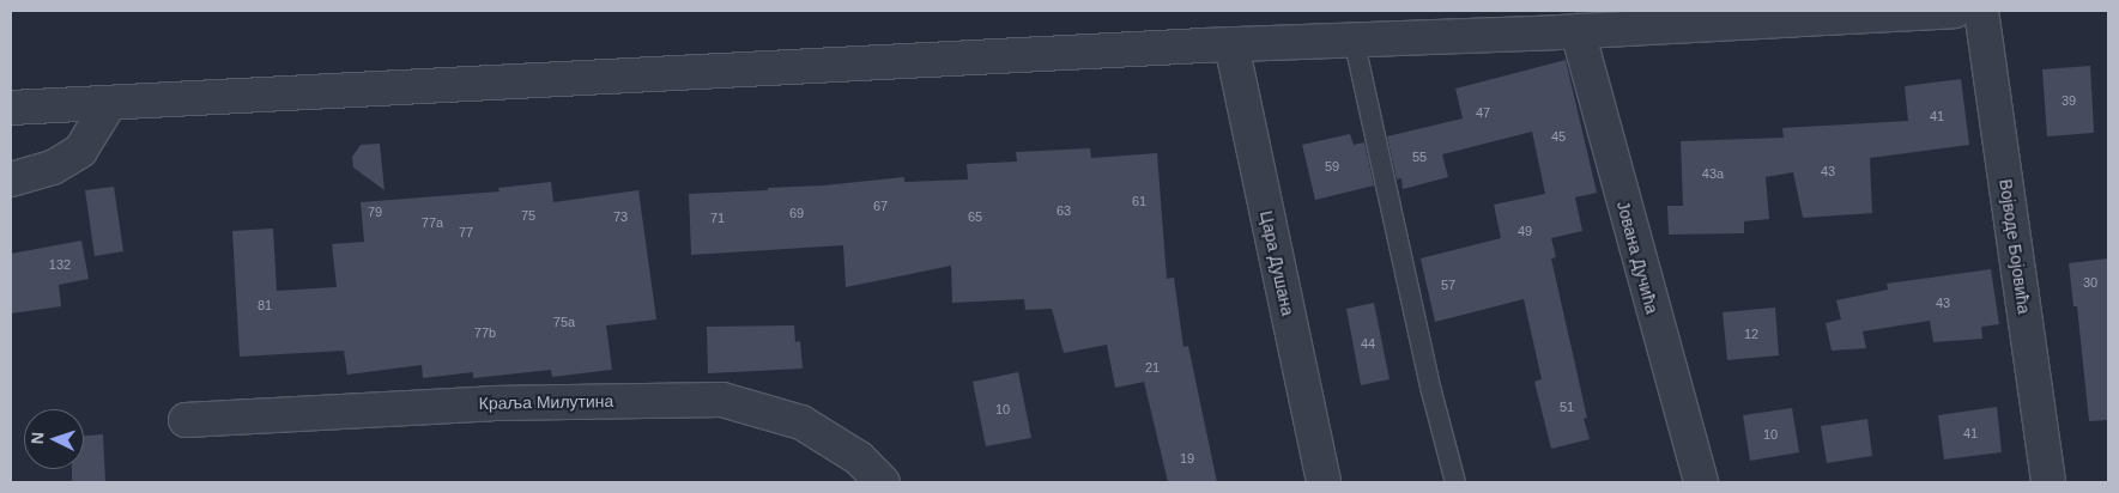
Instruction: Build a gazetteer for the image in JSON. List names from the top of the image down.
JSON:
{
  "streets": {
    "street": [
      "Војводе Бојовића",
      "Јована Дучића",
      "Цара Душана",
      "Краља Милутина"
    ]
  },
  "house_numbers": [
    "39",
    "47",
    "41",
    "45",
    "55",
    "59",
    "43",
    "43a",
    "61",
    "67",
    "63",
    "79",
    "69",
    "75",
    "73",
    "65",
    "71",
    "77a",
    "49",
    "77",
    "132",
    "30",
    "57",
    "43",
    "81",
    "75a",
    "77b",
    "12",
    "44",
    "21",
    "51",
    "10",
    "41",
    "10",
    "19"
  ],
  "north": "left"
}
